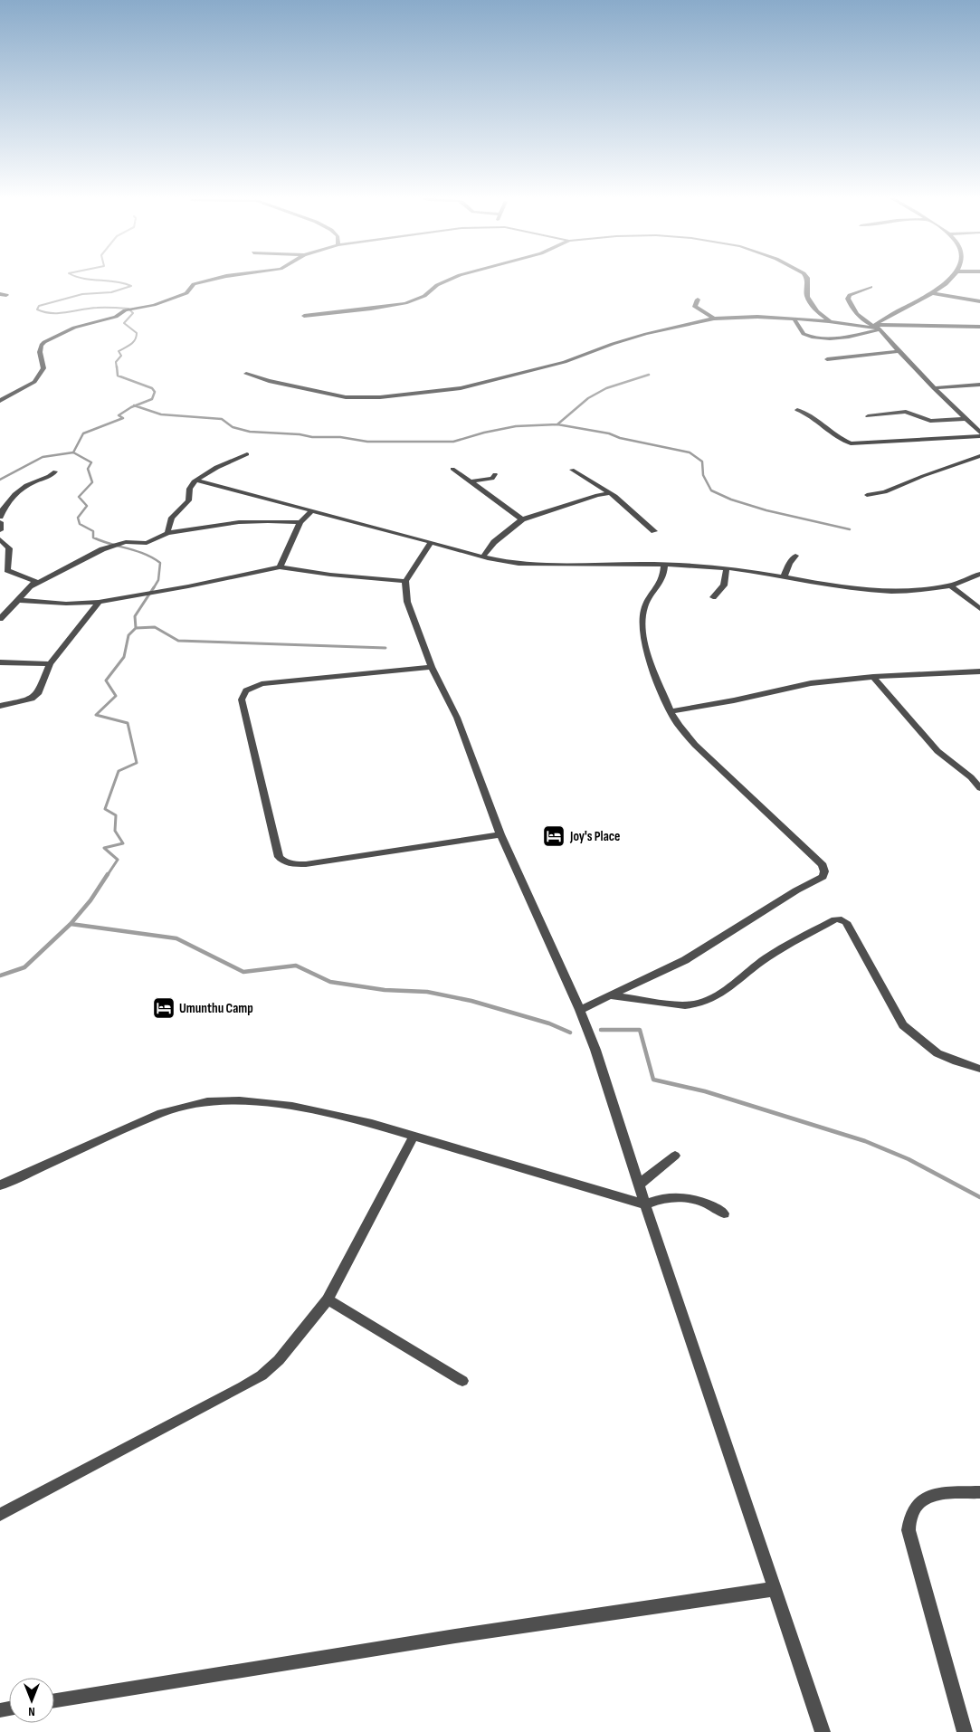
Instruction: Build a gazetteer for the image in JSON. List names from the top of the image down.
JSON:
{
  "places": {
    "hotel": ["Joy's Place", "Umunthu Camp"]
  },
  "north": "bottom"
}
